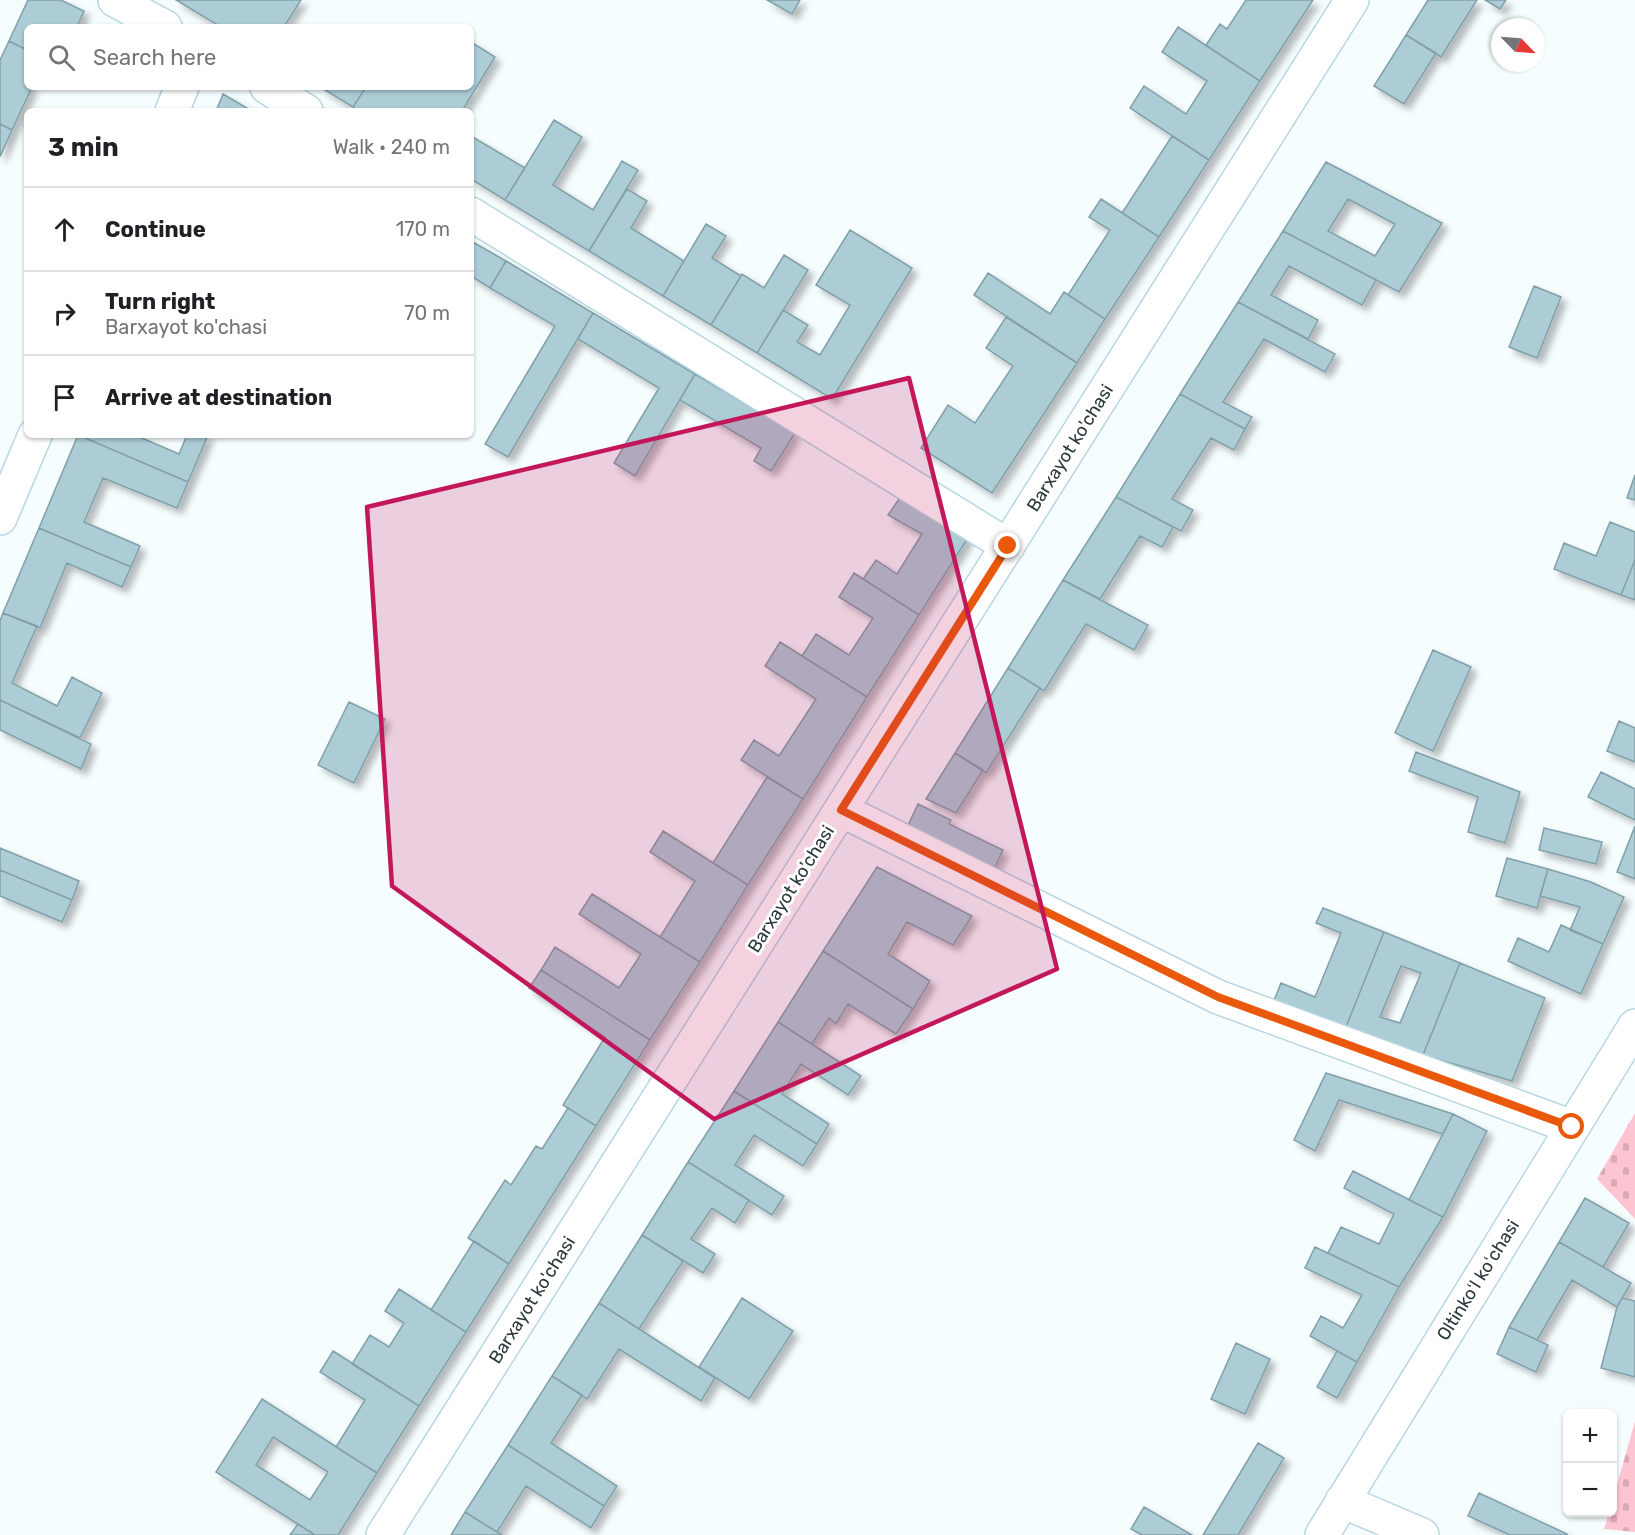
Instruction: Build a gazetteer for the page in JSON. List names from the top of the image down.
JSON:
{
  "streets": {
    "street": ["Barxayot ko'chasi", "Oltinkoʻl koʻchasi"]
  },
  "north": "bottom right",
  "page": {
    "search": "Search here",
    "heading": ["3 min", "Walk · 240 m"],
    "list": [
      ["Continue", "170 m"],
      ["Turn right", "Barxayot ko'chasi", "70 m"],
      "Arrive at destination"
    ],
    "map_buttons": ["+", "−"]
  }
}
